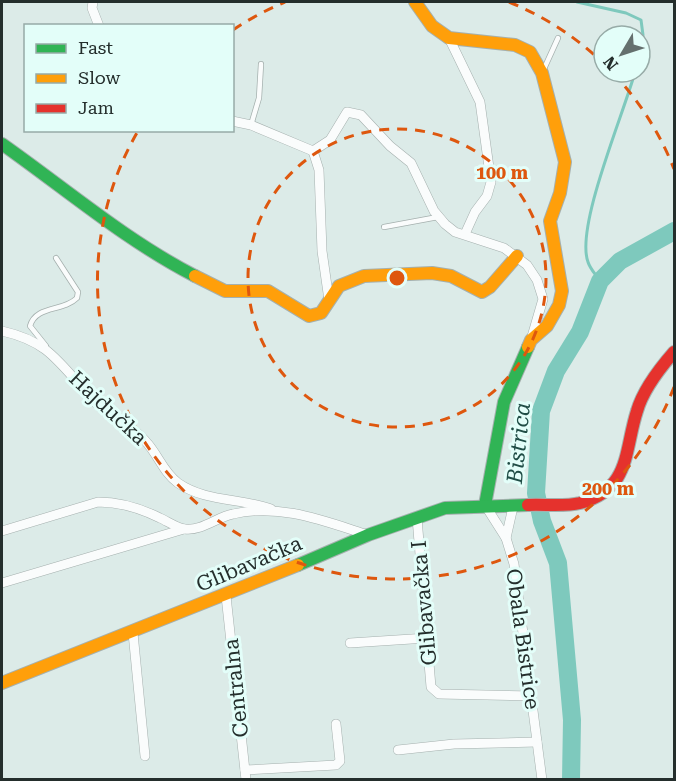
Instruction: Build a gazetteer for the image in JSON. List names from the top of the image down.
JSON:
{
  "streets": {
    "street": [
      "Hajdučka",
      "Glibavačka",
      "Glibavačka I",
      "Obala Bistrice",
      "Centralna"
    ]
  },
  "crossings": [
    ["Glibavačka", "Glibavačka I"],
    ["Glibavačka", "Obala Bistrice"],
    ["Glibavačka", "Centralna"],
    ["Glibavačka I", "Obala Bistrice"]
  ],
  "water": ["Bistrica"],
  "legend": ["Fast", "Slow", "Jam"],
  "north": "bottom left",
  "rings": ["100 m", "200 m"]
}
